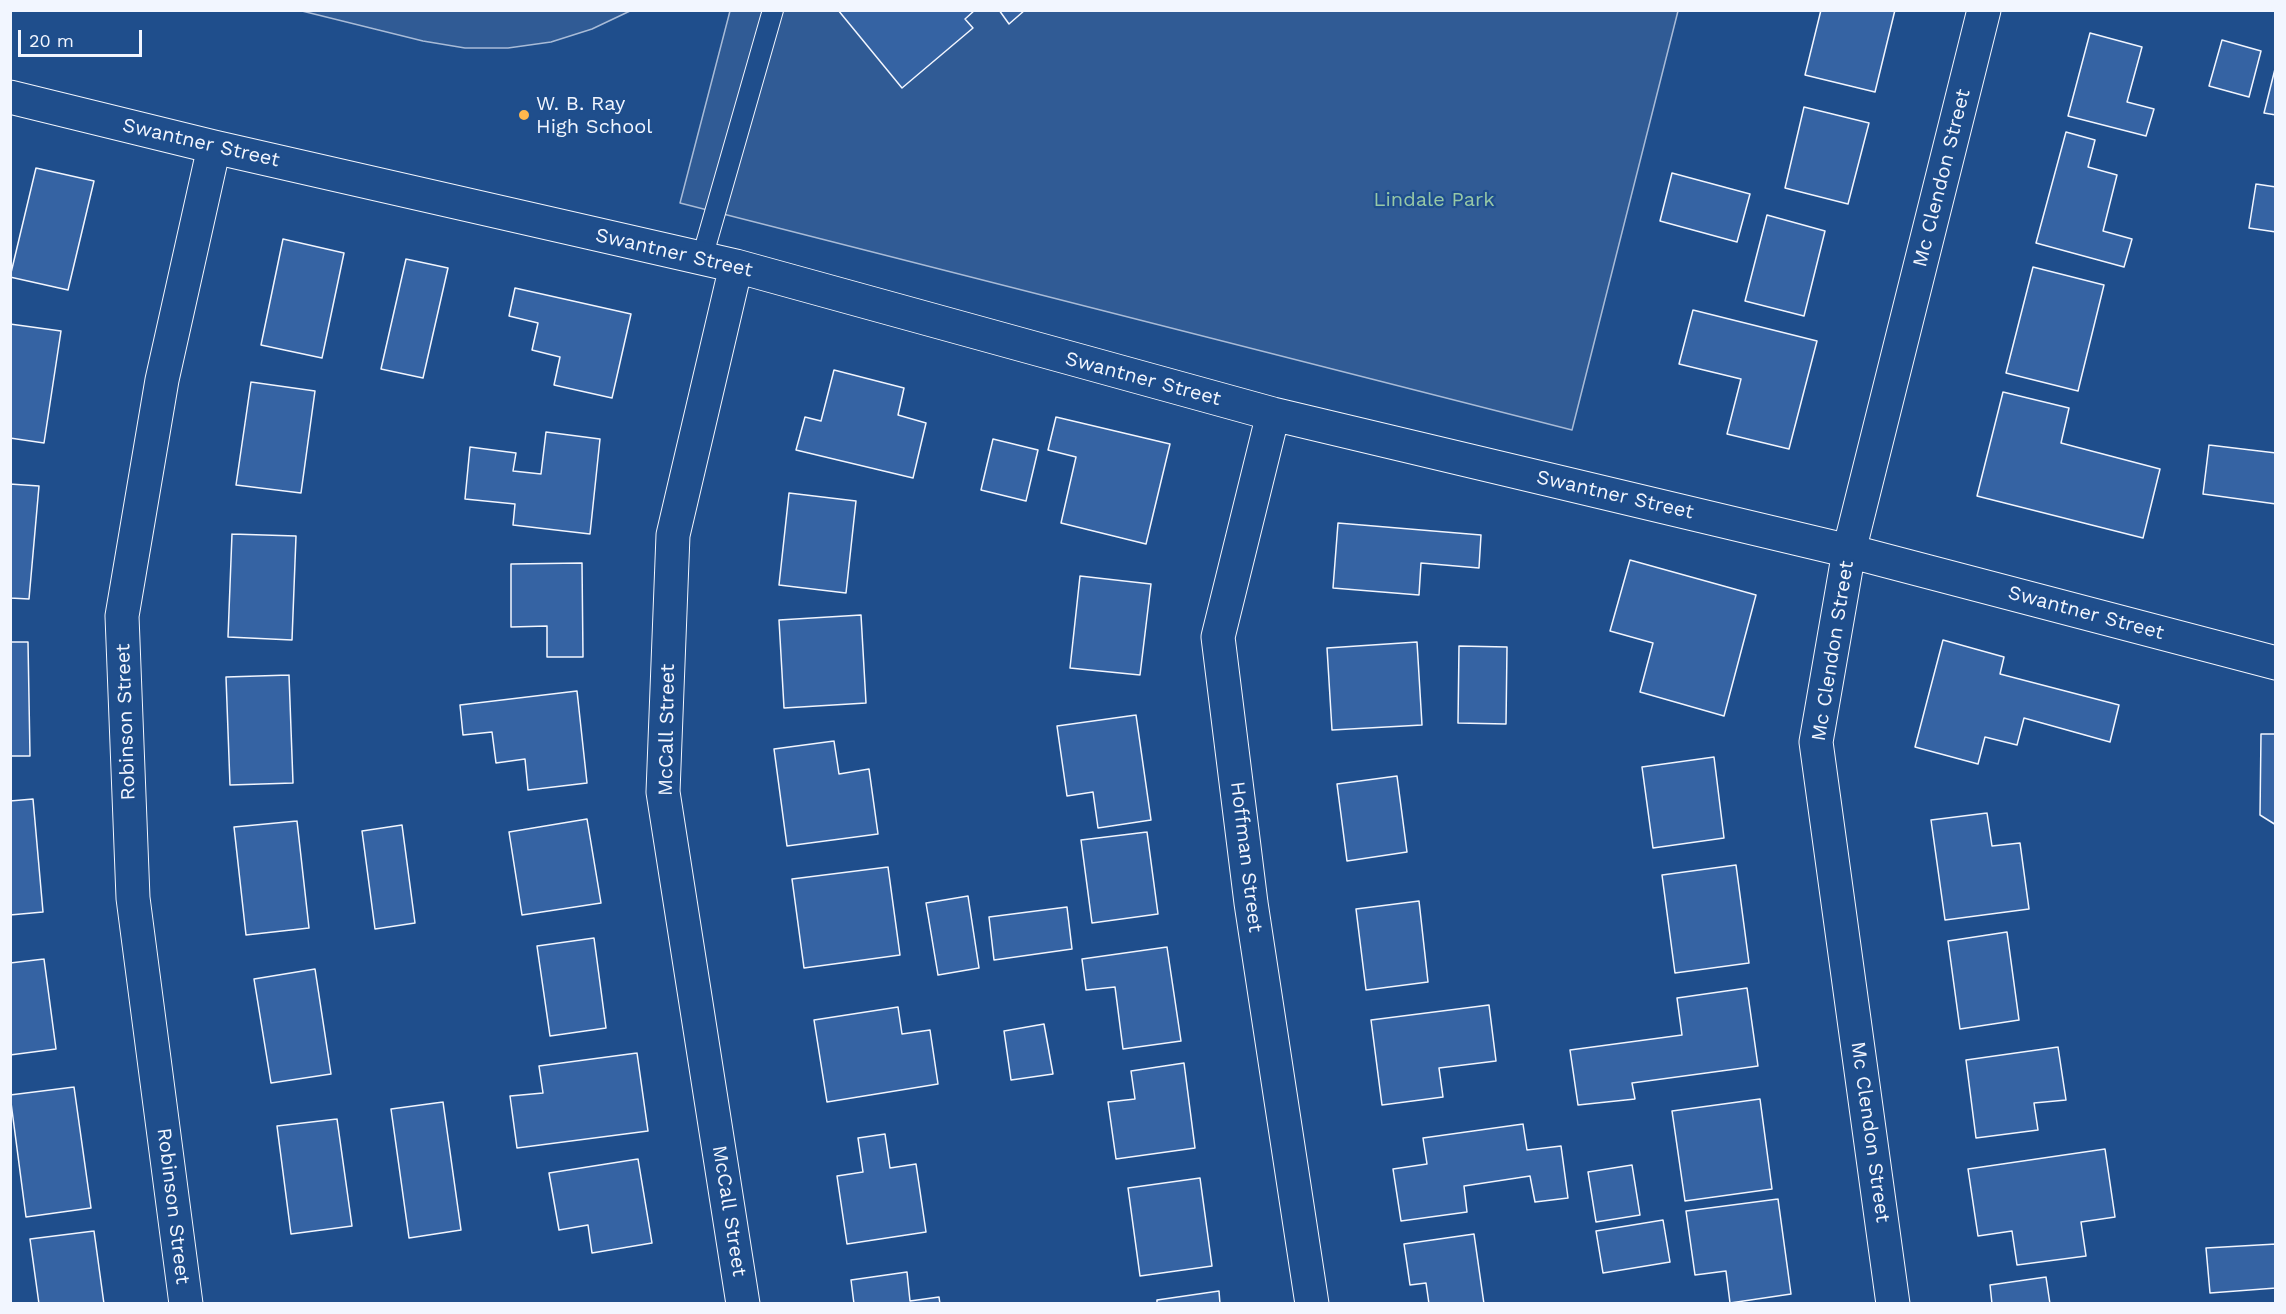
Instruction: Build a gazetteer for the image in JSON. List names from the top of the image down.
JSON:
{
  "streets": {
    "street": [
      "Swantner Street",
      "Mc Clendon Street",
      "Robinson Street",
      "McCall Street",
      "Hoffman Street"
    ]
  },
  "crossings": [
    ["Swantner Street", "Mc Clendon Street"],
    ["Swantner Street", "Robinson Street"],
    ["Swantner Street", "McCall Street"],
    ["Swantner Street", "Hoffman Street"]
  ],
  "parks": ["Lindale Park"],
  "places": ["W. B. Ray High School"],
  "scale_bar": "20 m"
}
